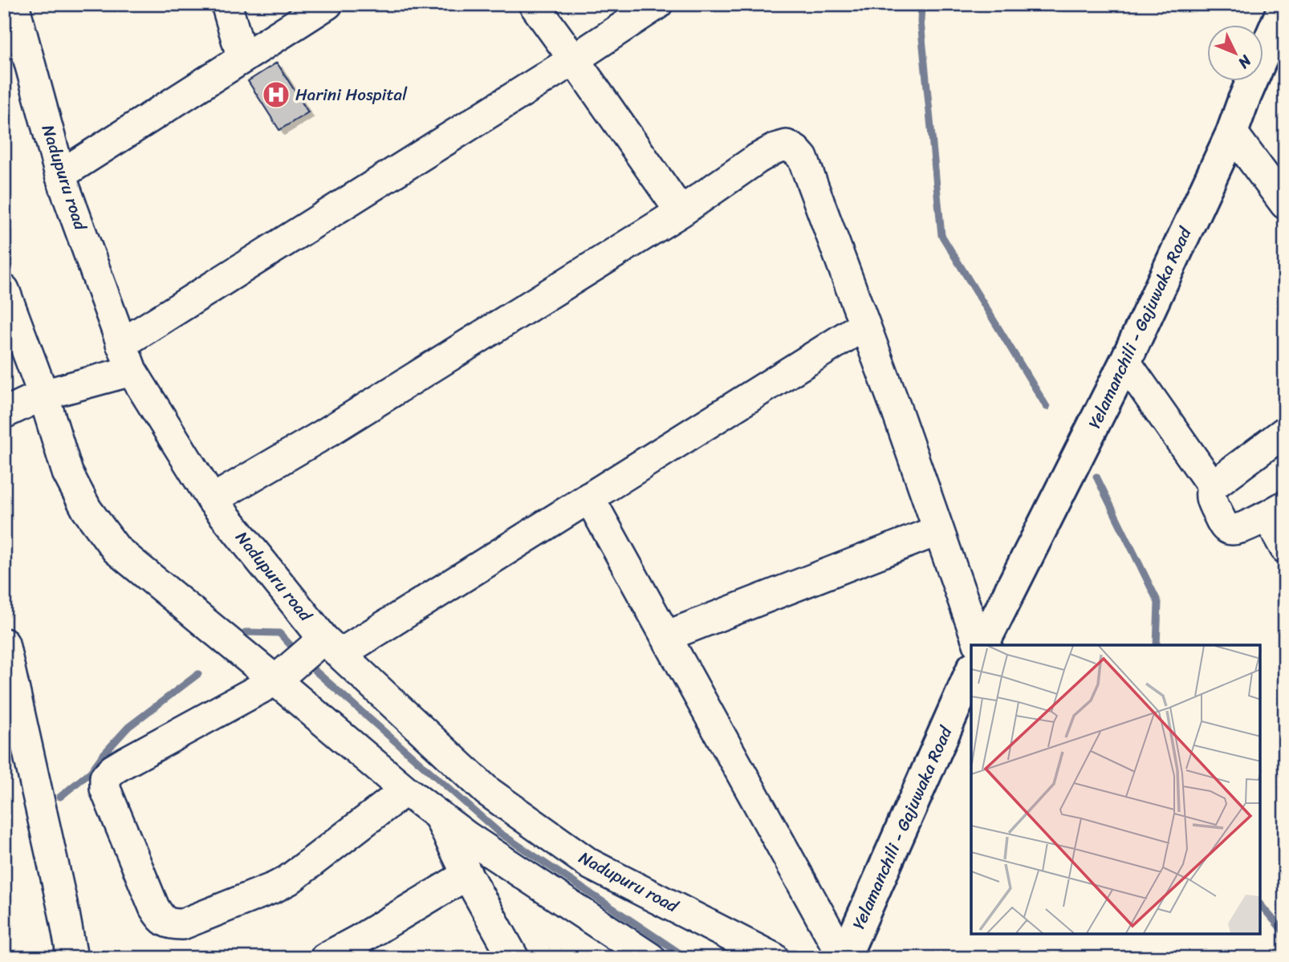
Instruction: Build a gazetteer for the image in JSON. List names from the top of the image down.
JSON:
{
  "streets": {
    "main road": ["Yelamanchili - Gajuwaka Road"],
    "street": ["Nadupuru road"]
  },
  "places": {
    "hospital": ["Harini Hospital"]
  },
  "north": "bottom right"
}
